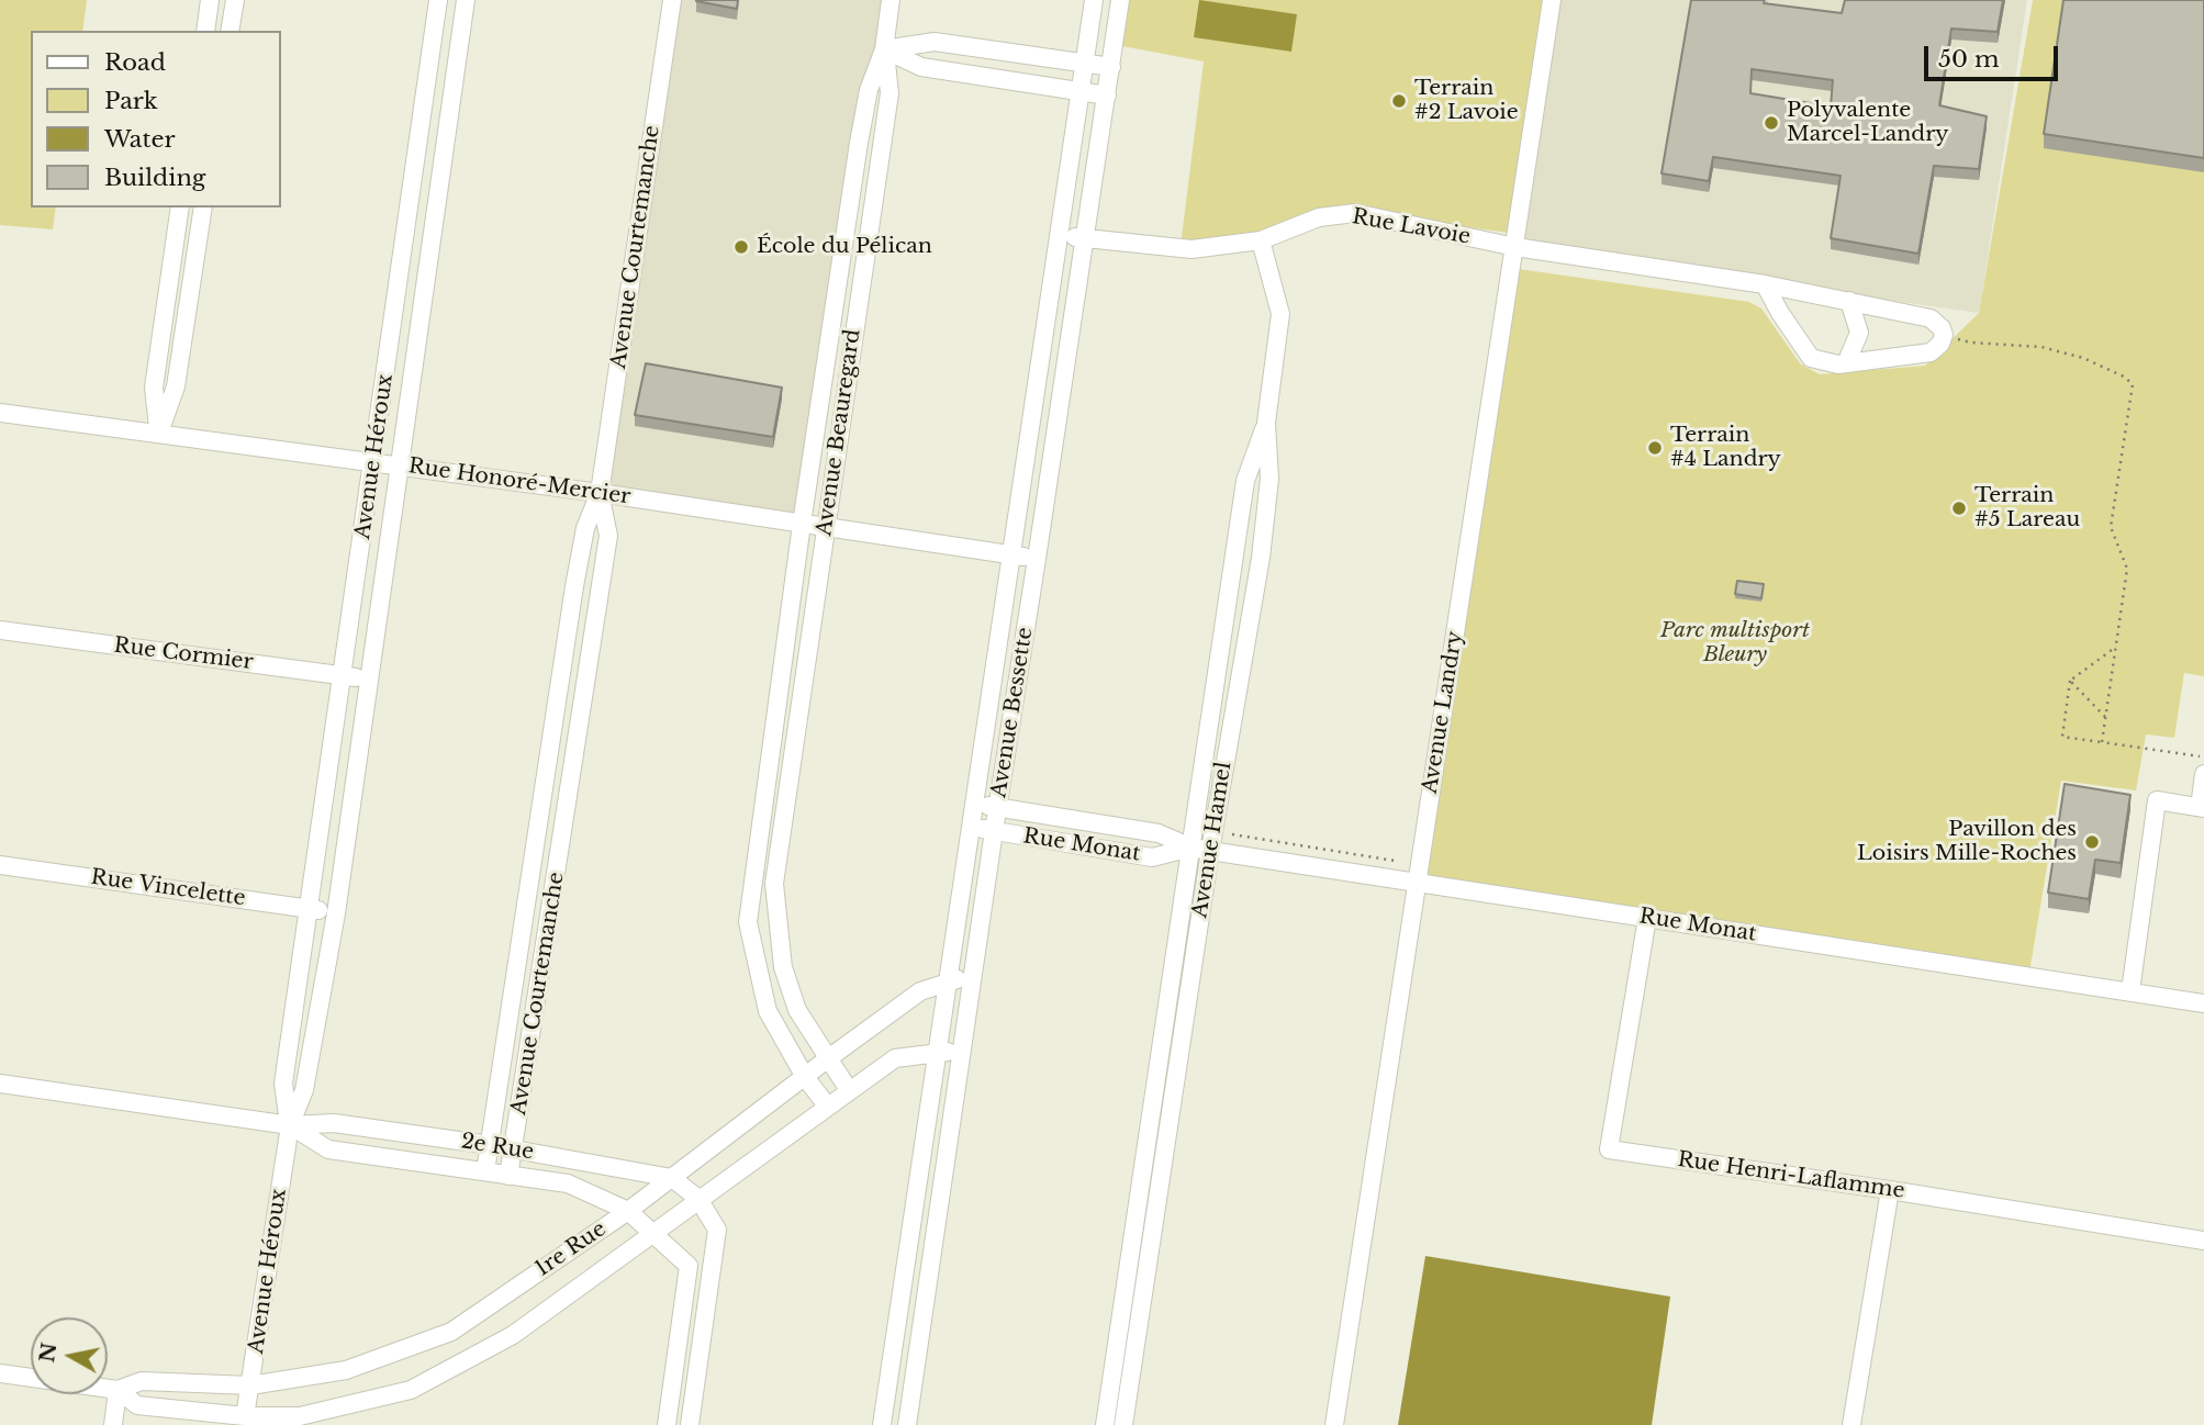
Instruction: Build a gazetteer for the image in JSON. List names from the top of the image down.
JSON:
{
  "streets": {
    "street": [
      "Rue Lavoie",
      "Avenue Courtemanche",
      "Avenue Beauregard",
      "Avenue Héroux",
      "Rue Honoré-Mercier",
      "Rue Cormier",
      "Avenue Bessette",
      "Avenue Landry",
      "Avenue Hamel",
      "Rue Monat",
      "Rue Vincelette",
      "2e Rue",
      "Rue Henri-Laflamme",
      "1re Rue"
    ]
  },
  "crossings": [
    ["Rue Lavoie", "Avenue Bessette"],
    ["Rue Lavoie", "Avenue Landry"],
    ["Rue Lavoie", "Avenue Hamel"],
    ["Avenue Courtemanche", "Rue Honoré-Mercier"],
    ["Avenue Courtemanche", "2e Rue"],
    ["Avenue Beauregard", "Rue Honoré-Mercier"],
    ["Avenue Beauregard", "1re Rue"],
    ["Avenue Héroux", "Rue Honoré-Mercier"],
    ["Avenue Héroux", "Rue Cormier"],
    ["Avenue Héroux", "Rue Vincelette"],
    ["Avenue Héroux", "2e Rue"],
    ["Avenue Héroux", "1re Rue"],
    ["Rue Honoré-Mercier", "Avenue Bessette"],
    ["Avenue Bessette", "Rue Monat"],
    ["Avenue Bessette", "1re Rue"],
    ["Avenue Landry", "Rue Monat"],
    ["Avenue Hamel", "Rue Monat"],
    ["Rue Monat", "Rue Henri-Laflamme"],
    ["2e Rue", "1re Rue"]
  ],
  "parks": ["Parc multisport Bleury"],
  "places": [
    "Terrain #2 Lavoie",
    "Polyvalente Marcel-Landry",
    "École du Pélican",
    "Terrain #4 Landry",
    "Terrain #5 Lareau",
    "Pavillon des Loisirs Mille-Roches"
  ],
  "legend": [
    "Road",
    "Park",
    "Water",
    "Building"
  ],
  "scale_bar": "50 m",
  "north": "left"
}
